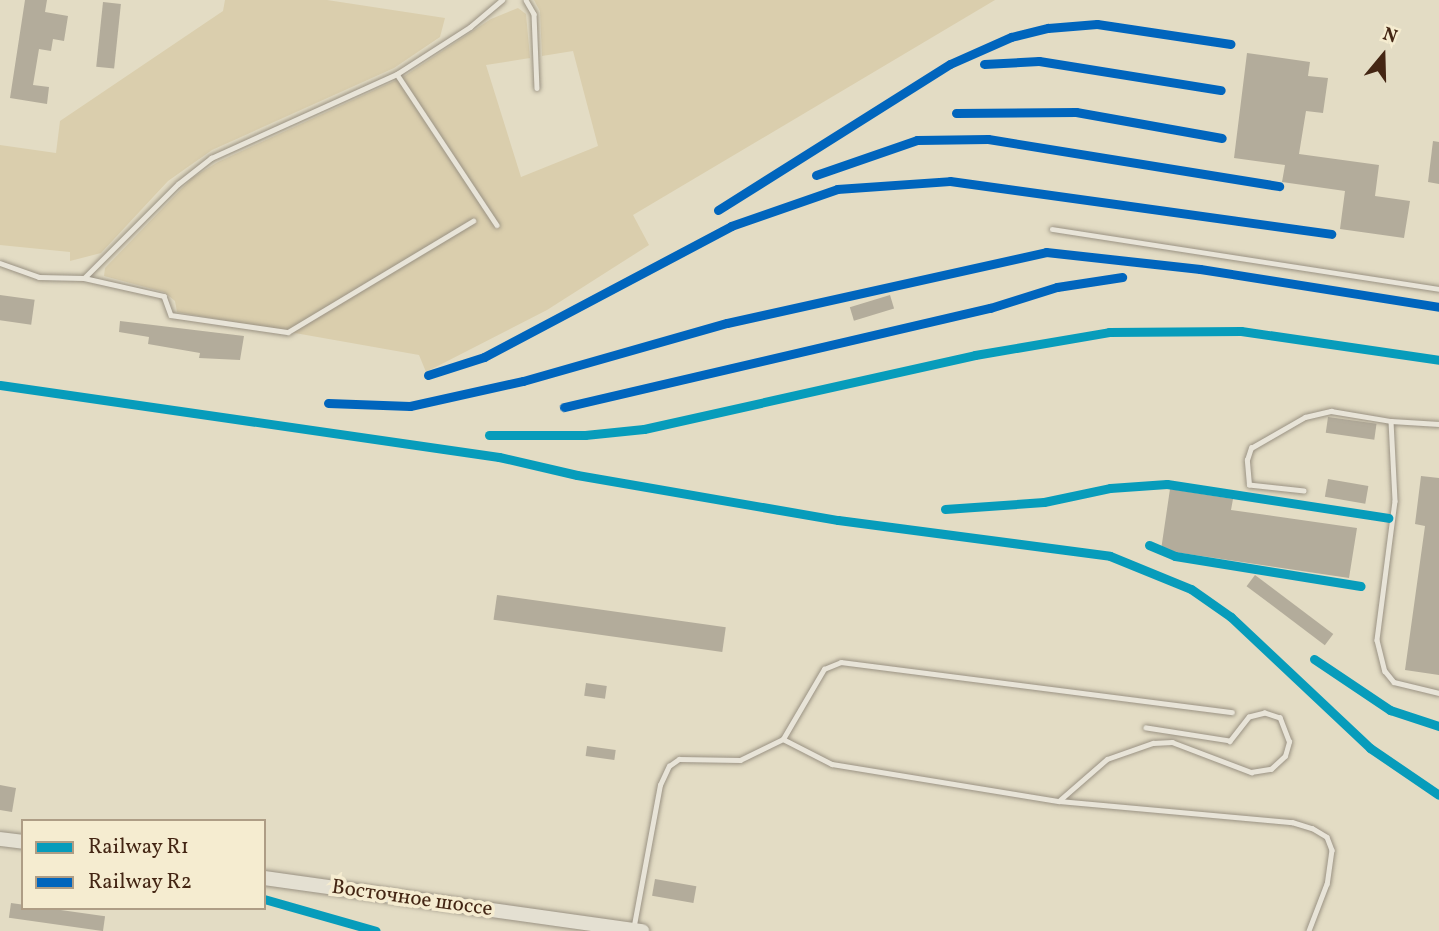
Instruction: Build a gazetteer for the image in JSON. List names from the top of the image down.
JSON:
{
  "streets": {
    "main road": ["Восточное шоссе"]
  },
  "lines": ["rail line R2", "rail line R1"],
  "legend": ["Railway R1", "Railway R2"],
  "north": "top"
}
